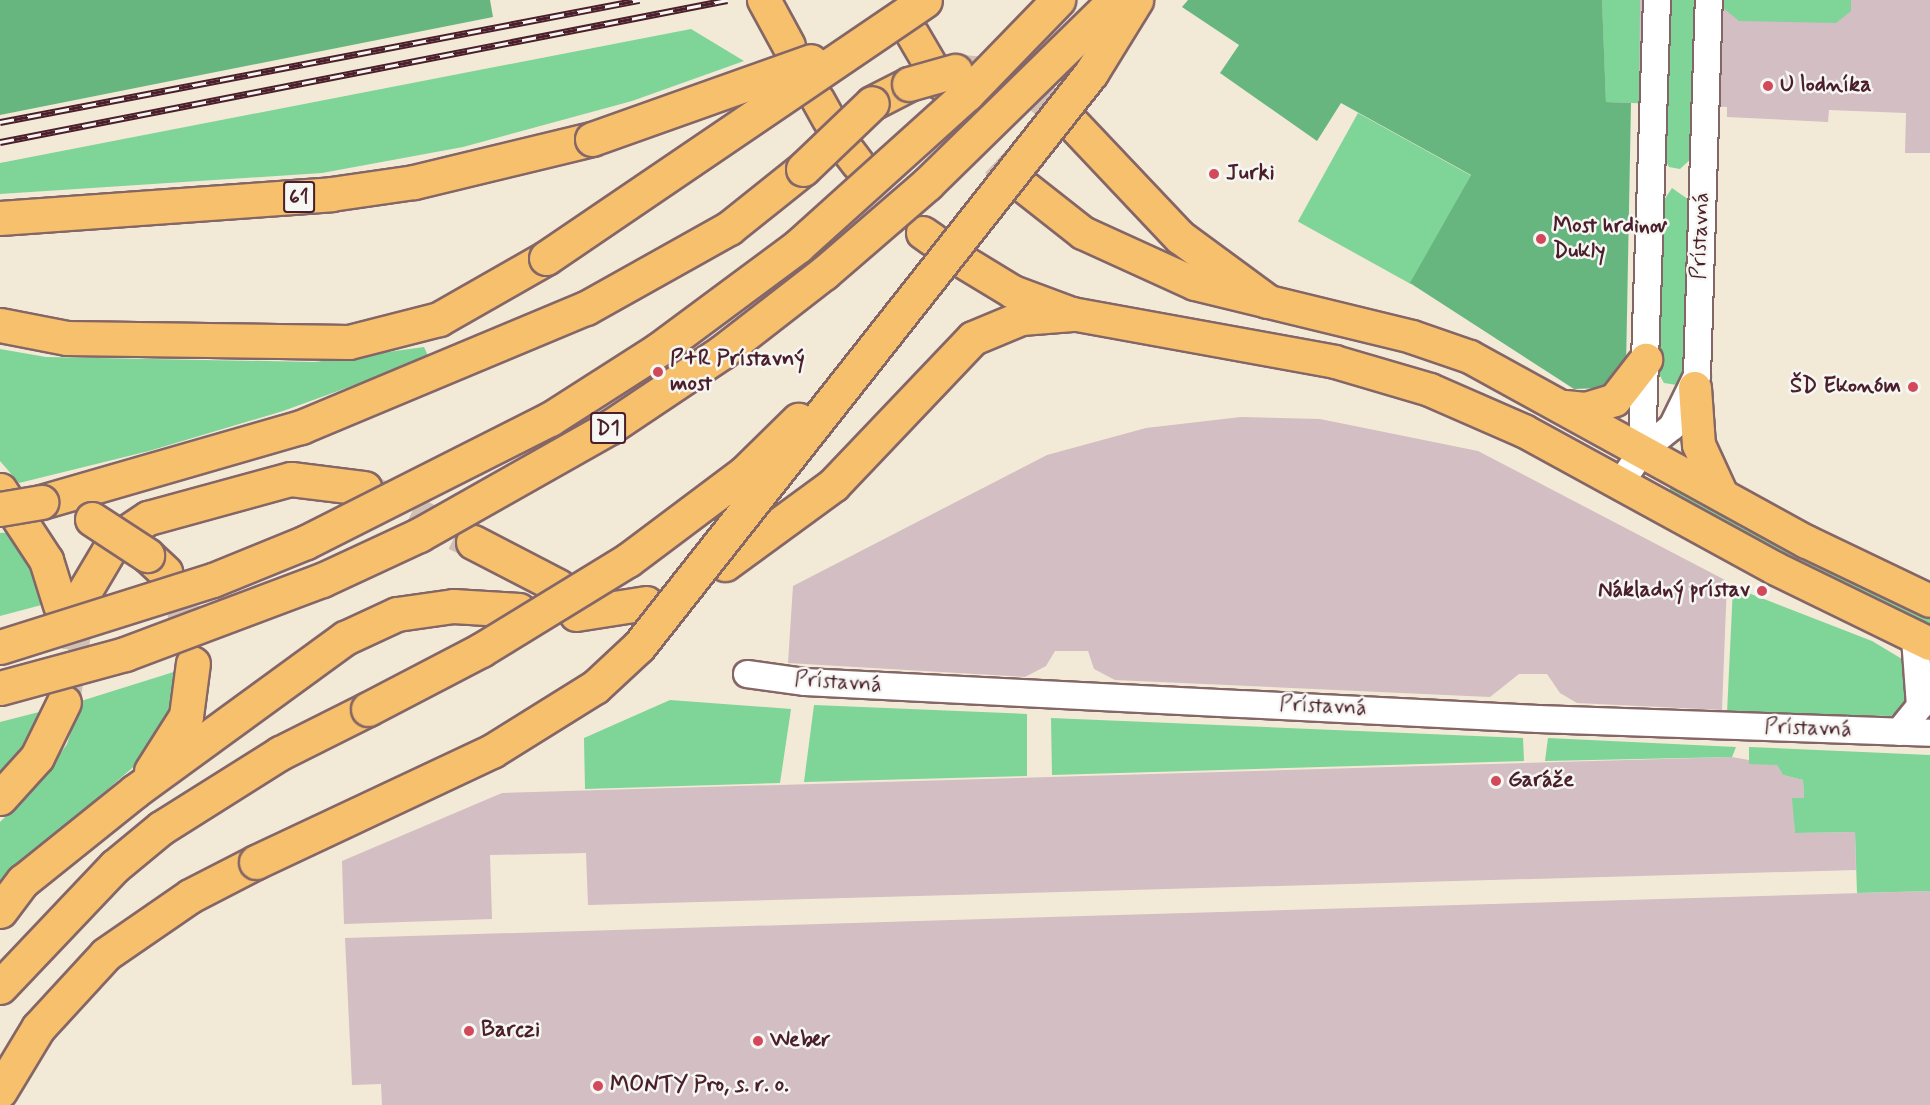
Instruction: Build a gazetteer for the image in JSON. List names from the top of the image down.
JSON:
{
  "streets": {
    "highway": ["61", "D1"],
    "street": ["Prístavná"]
  },
  "places": [
    "U lodníka",
    "Jurki",
    "Most hrdinov Dukly",
    "P+R Prístavný most",
    "ŠD Ekonóm",
    "Nákladný prístav",
    "Garáže",
    "Barczi",
    "Weber",
    "MONTY Pro, s. r. o."
  ]
}
